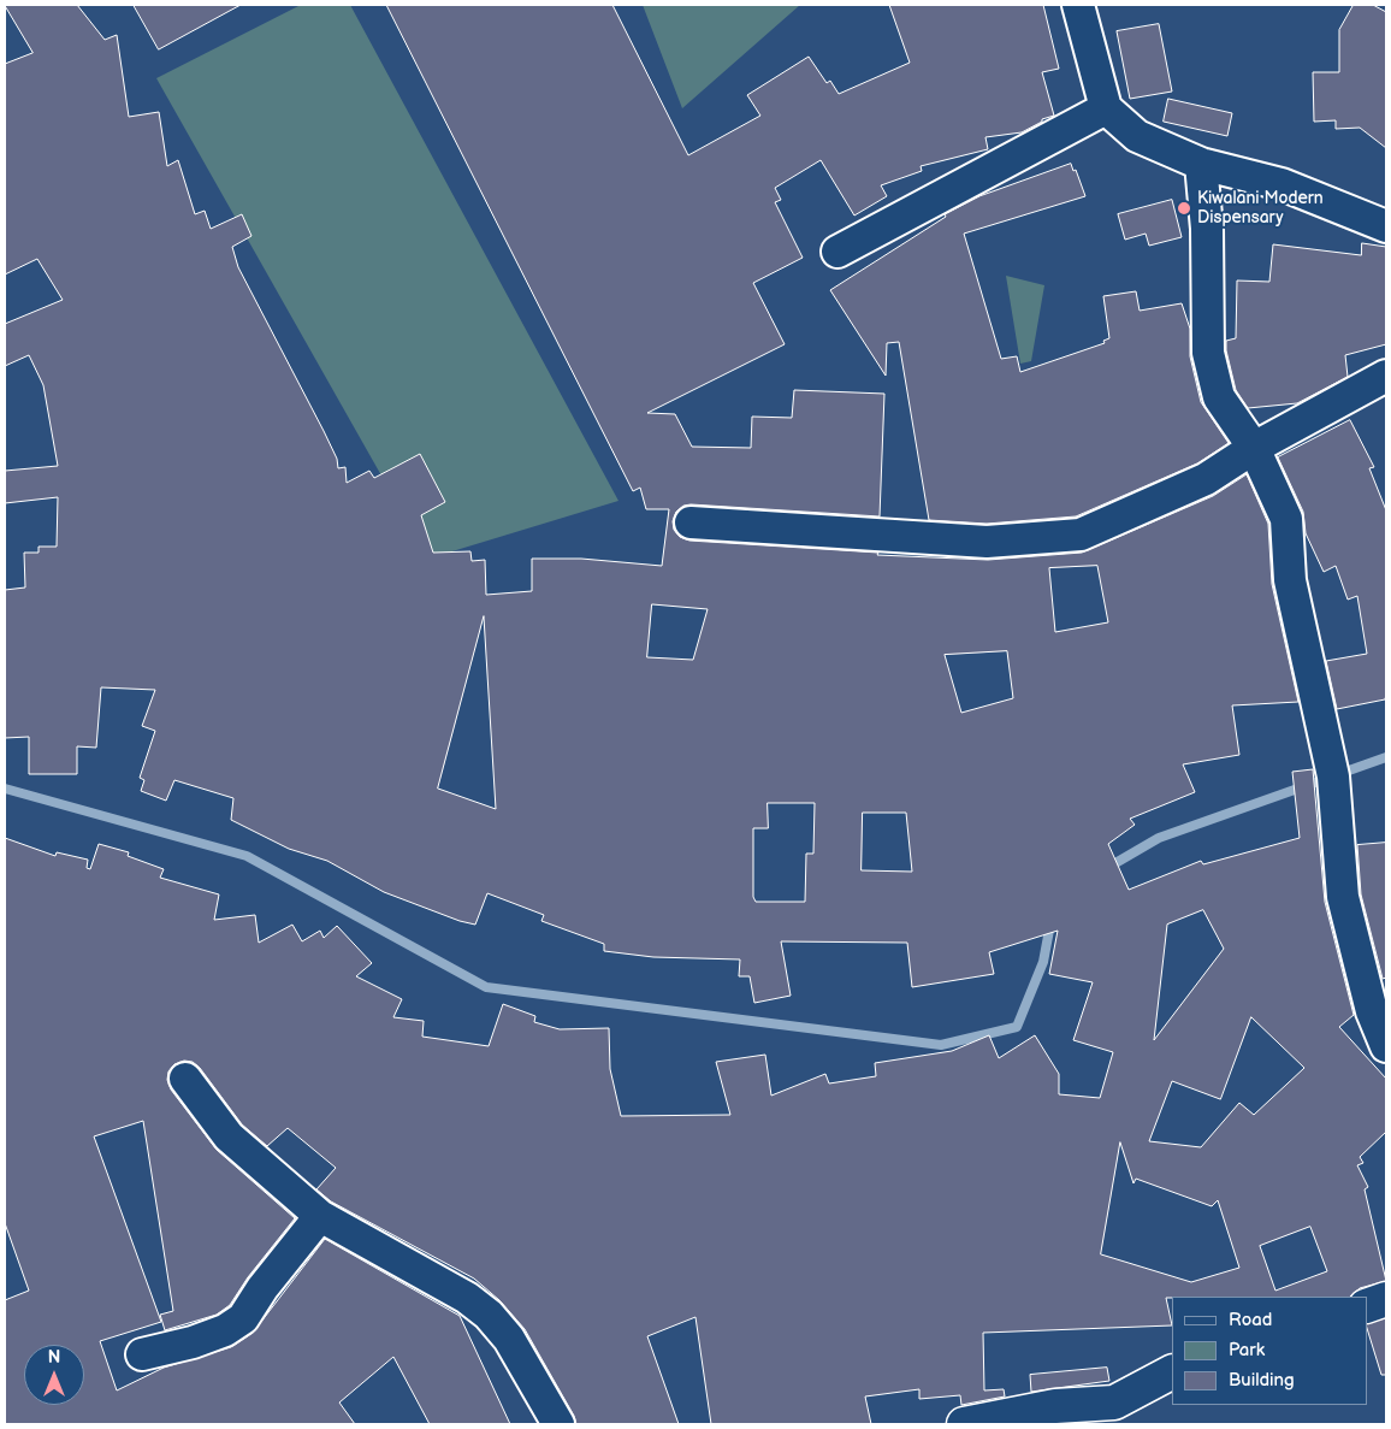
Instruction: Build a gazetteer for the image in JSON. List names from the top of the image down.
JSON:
{
  "places": ["Kiwalani Modern Dispensary"],
  "legend": ["Road", "Park", "Building"],
  "north": "top"
}
